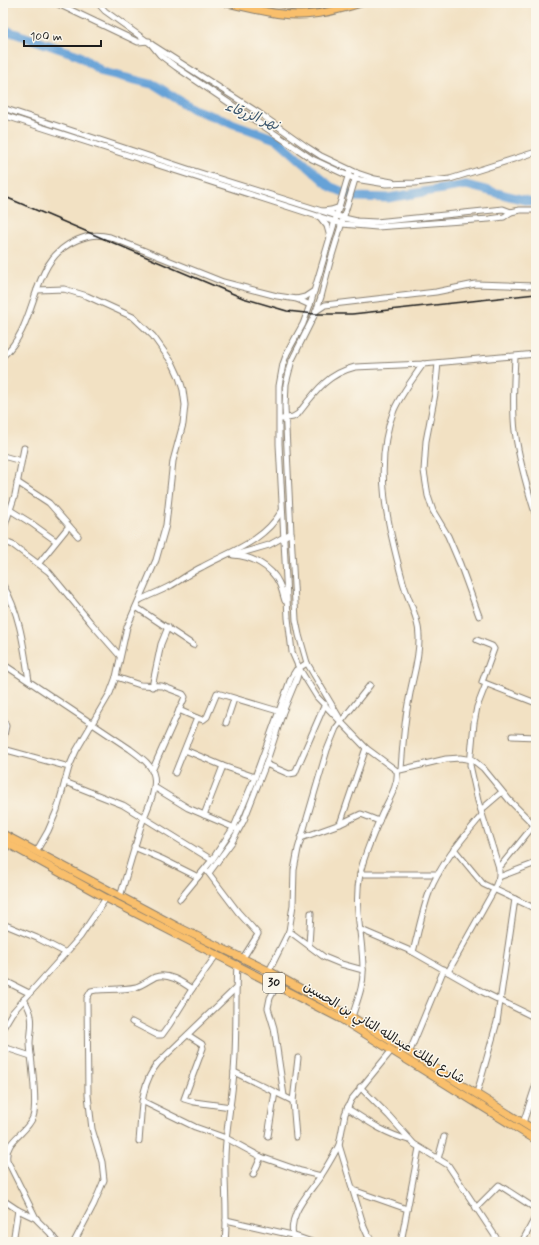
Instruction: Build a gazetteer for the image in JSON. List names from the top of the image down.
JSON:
{
  "streets": {
    "main road": ["30", "شارع الملك عبدالله الثاني بن الحسين"]
  },
  "water": ["نهر الزرقاء"],
  "scale_bar": "100 m"
}
